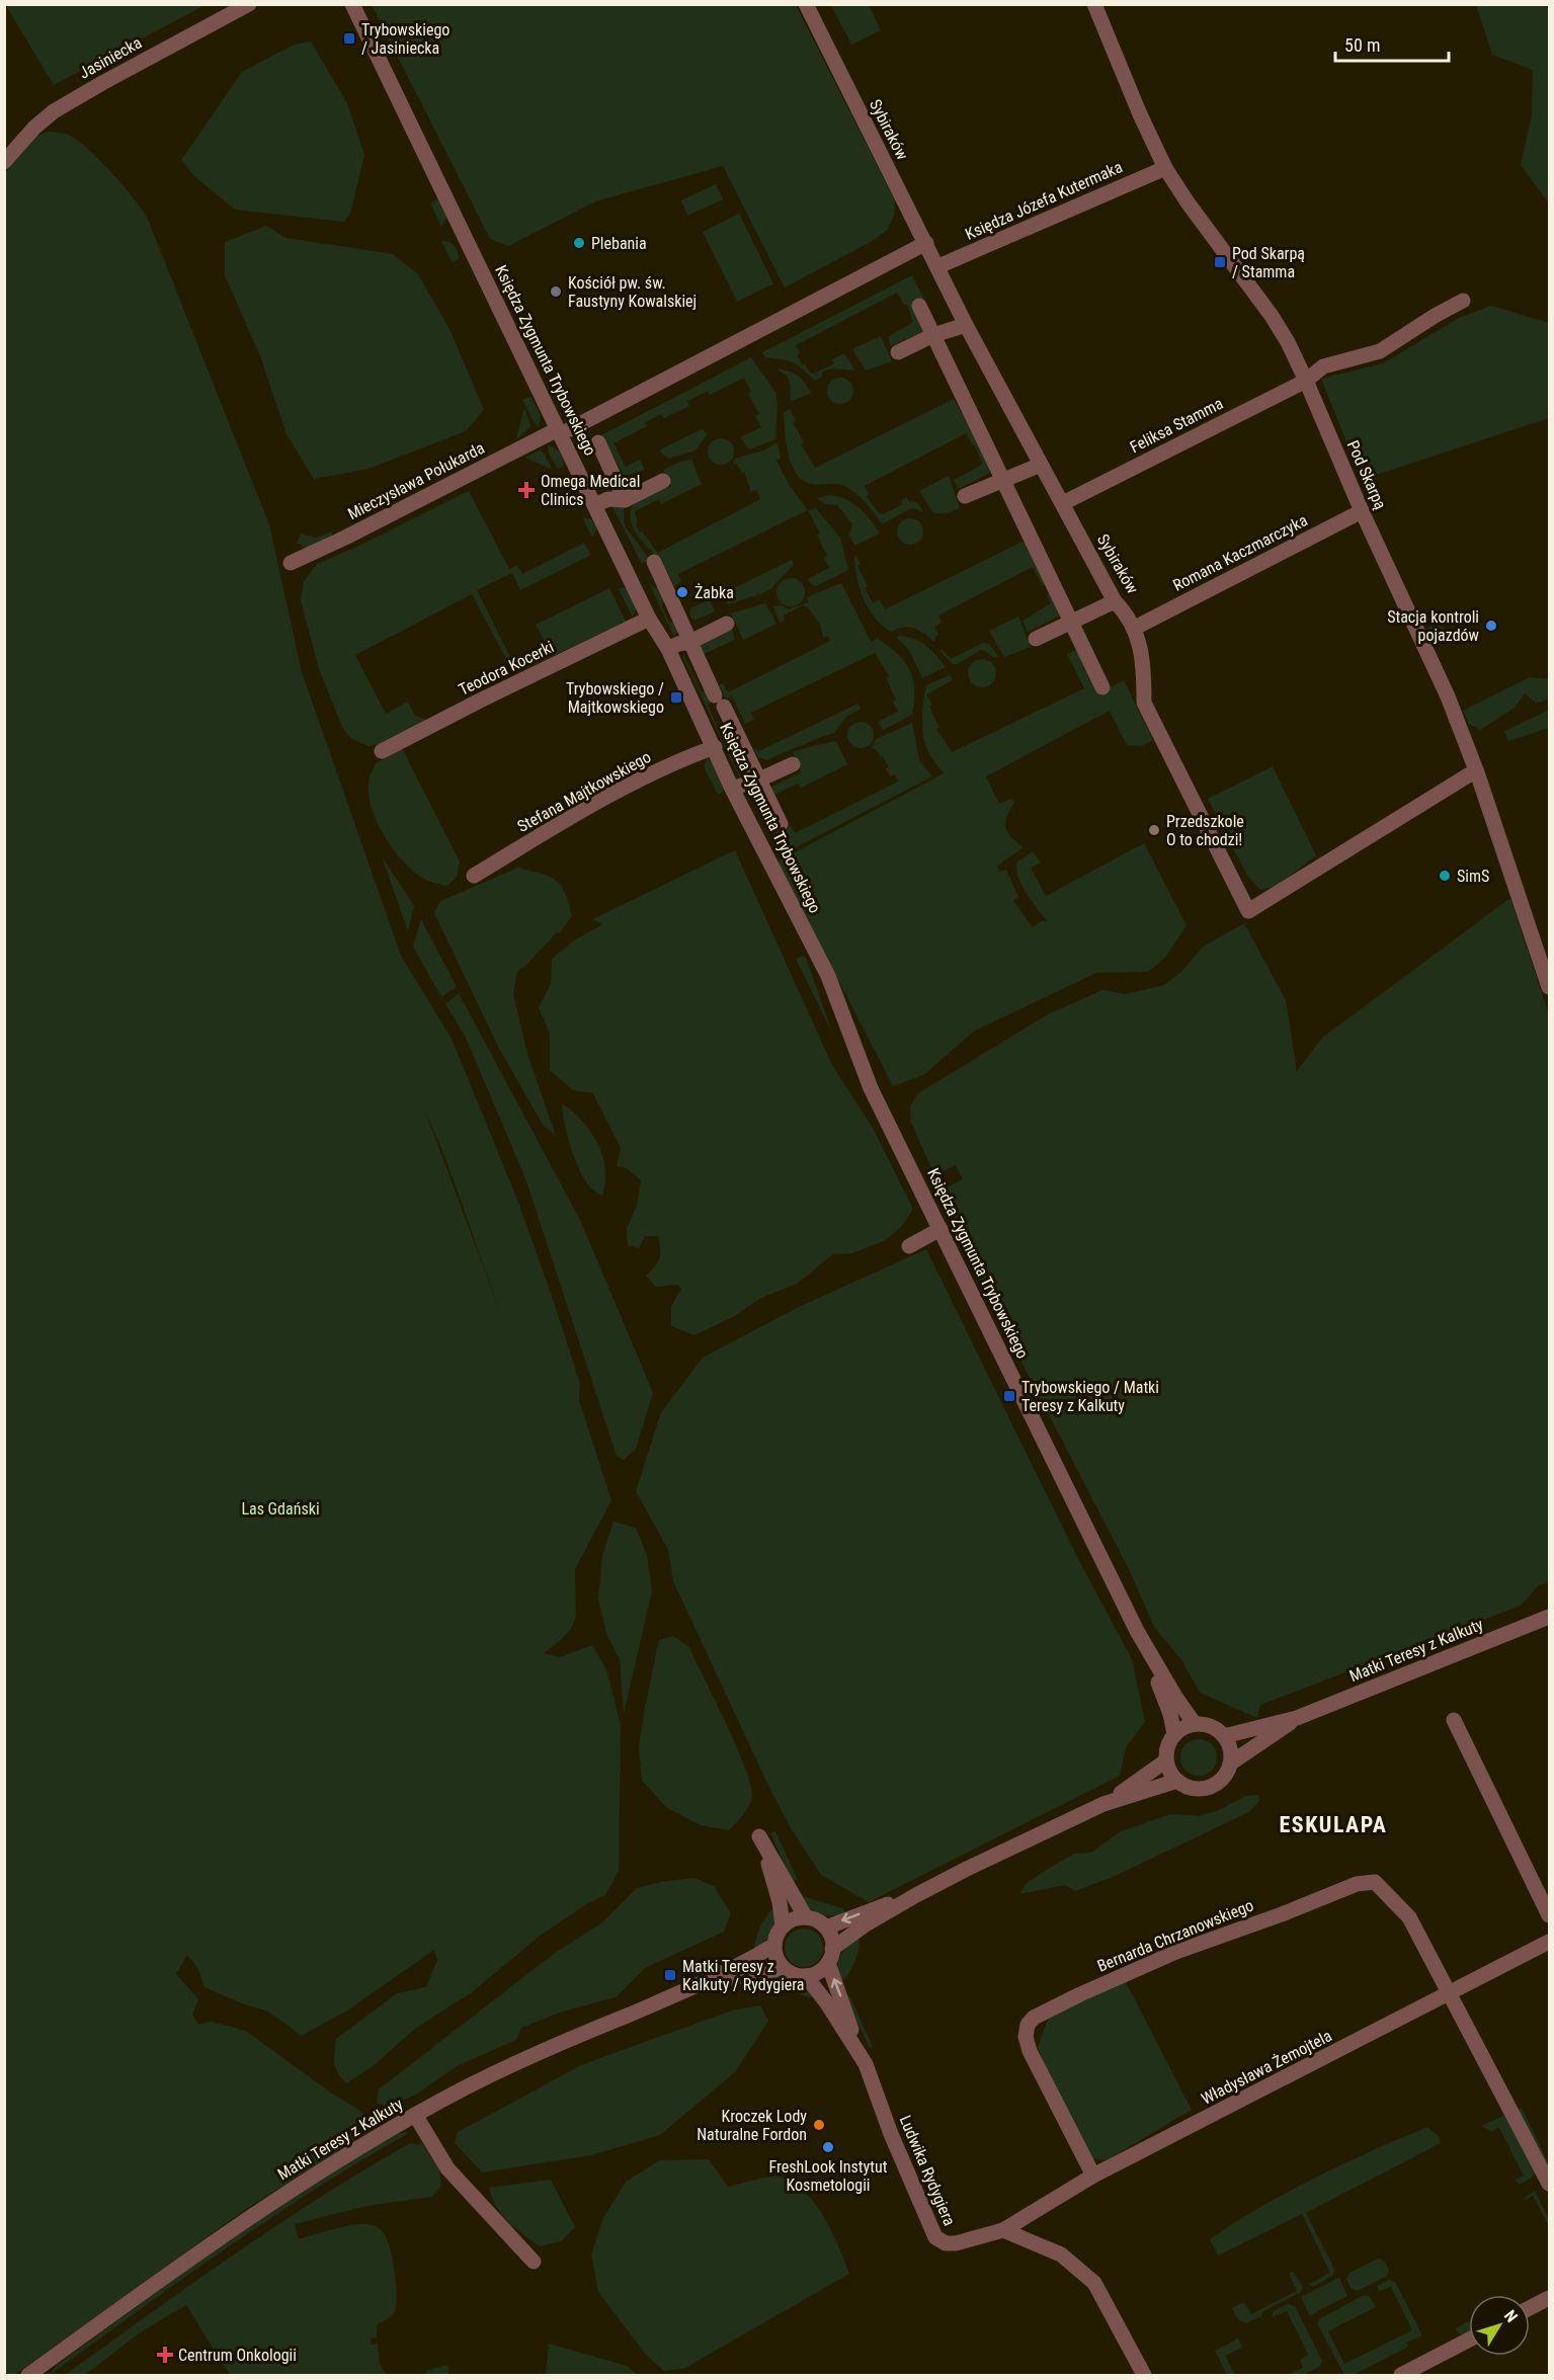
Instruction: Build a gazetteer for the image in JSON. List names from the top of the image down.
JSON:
{
  "streets": {
    "street": [
      "Jasiniecka",
      "Sybiraków",
      "Księdza Józefa Kutermaka",
      "Księdza Zygmunta Trybowskiego",
      "Feliksa Stamma",
      "Pod Skarpą",
      "Mieczysława Połukarda",
      "Romana Kaczmarczyka",
      "Teodora Kocerki",
      "Stefana Majtkowskiego",
      "Matki Teresy z Kalkuty",
      "Bernarda Chrzanowskiego",
      "Władysława Żemojtela",
      "Ludwika Rydygiera"
    ]
  },
  "crossings": [
    ["Sybiraków", "Księdza Józefa Kutermaka"],
    ["Sybiraków", "Feliksa Stamma"],
    ["Sybiraków", "Pod Skarpą"],
    ["Sybiraków", "Mieczysława Połukarda"],
    ["Sybiraków", "Romana Kaczmarczyka"],
    ["Księdza Józefa Kutermaka", "Pod Skarpą"],
    ["Księdza Zygmunta Trybowskiego", "Mieczysława Połukarda"],
    ["Księdza Zygmunta Trybowskiego", "Teodora Kocerki"],
    ["Księdza Zygmunta Trybowskiego", "Stefana Majtkowskiego"],
    ["Księdza Zygmunta Trybowskiego", "Matki Teresy z Kalkuty"],
    ["Feliksa Stamma", "Pod Skarpą"],
    ["Pod Skarpą", "Romana Kaczmarczyka"],
    ["Matki Teresy z Kalkuty", "Ludwika Rydygiera"],
    ["Bernarda Chrzanowskiego", "Władysława Żemojtela"],
    ["Władysława Żemojtela", "Ludwika Rydygiera"]
  ],
  "districts": ["ESKULAPA"],
  "parks": ["Las Gdański"],
  "places": {
    "transit": [
      "Trybowskiego / Jasiniecka",
      "Pod Skarpą / Stamma",
      "Trybowskiego / Majtkowskiego",
      "Trybowskiego / Matki Teresy z Kalkuty",
      "Matki Teresy z Kalkuty / Rydygiera"
    ],
    "other": [
      "Plebania",
      "Kościół pw. św. Faustyny Kowalskiej",
      "Żabka",
      "Stacja kontroli pojazdów",
      "Przedszkole O to chodzi!",
      "SimS",
      "Kroczek Lody Naturalne Fordon",
      "FreshLook Instytut Kosmetologii"
    ],
    "health": ["Omega Medical Clinics", "Centrum Onkologii"]
  },
  "scale_bar": "50 m",
  "north": "top right"
}
